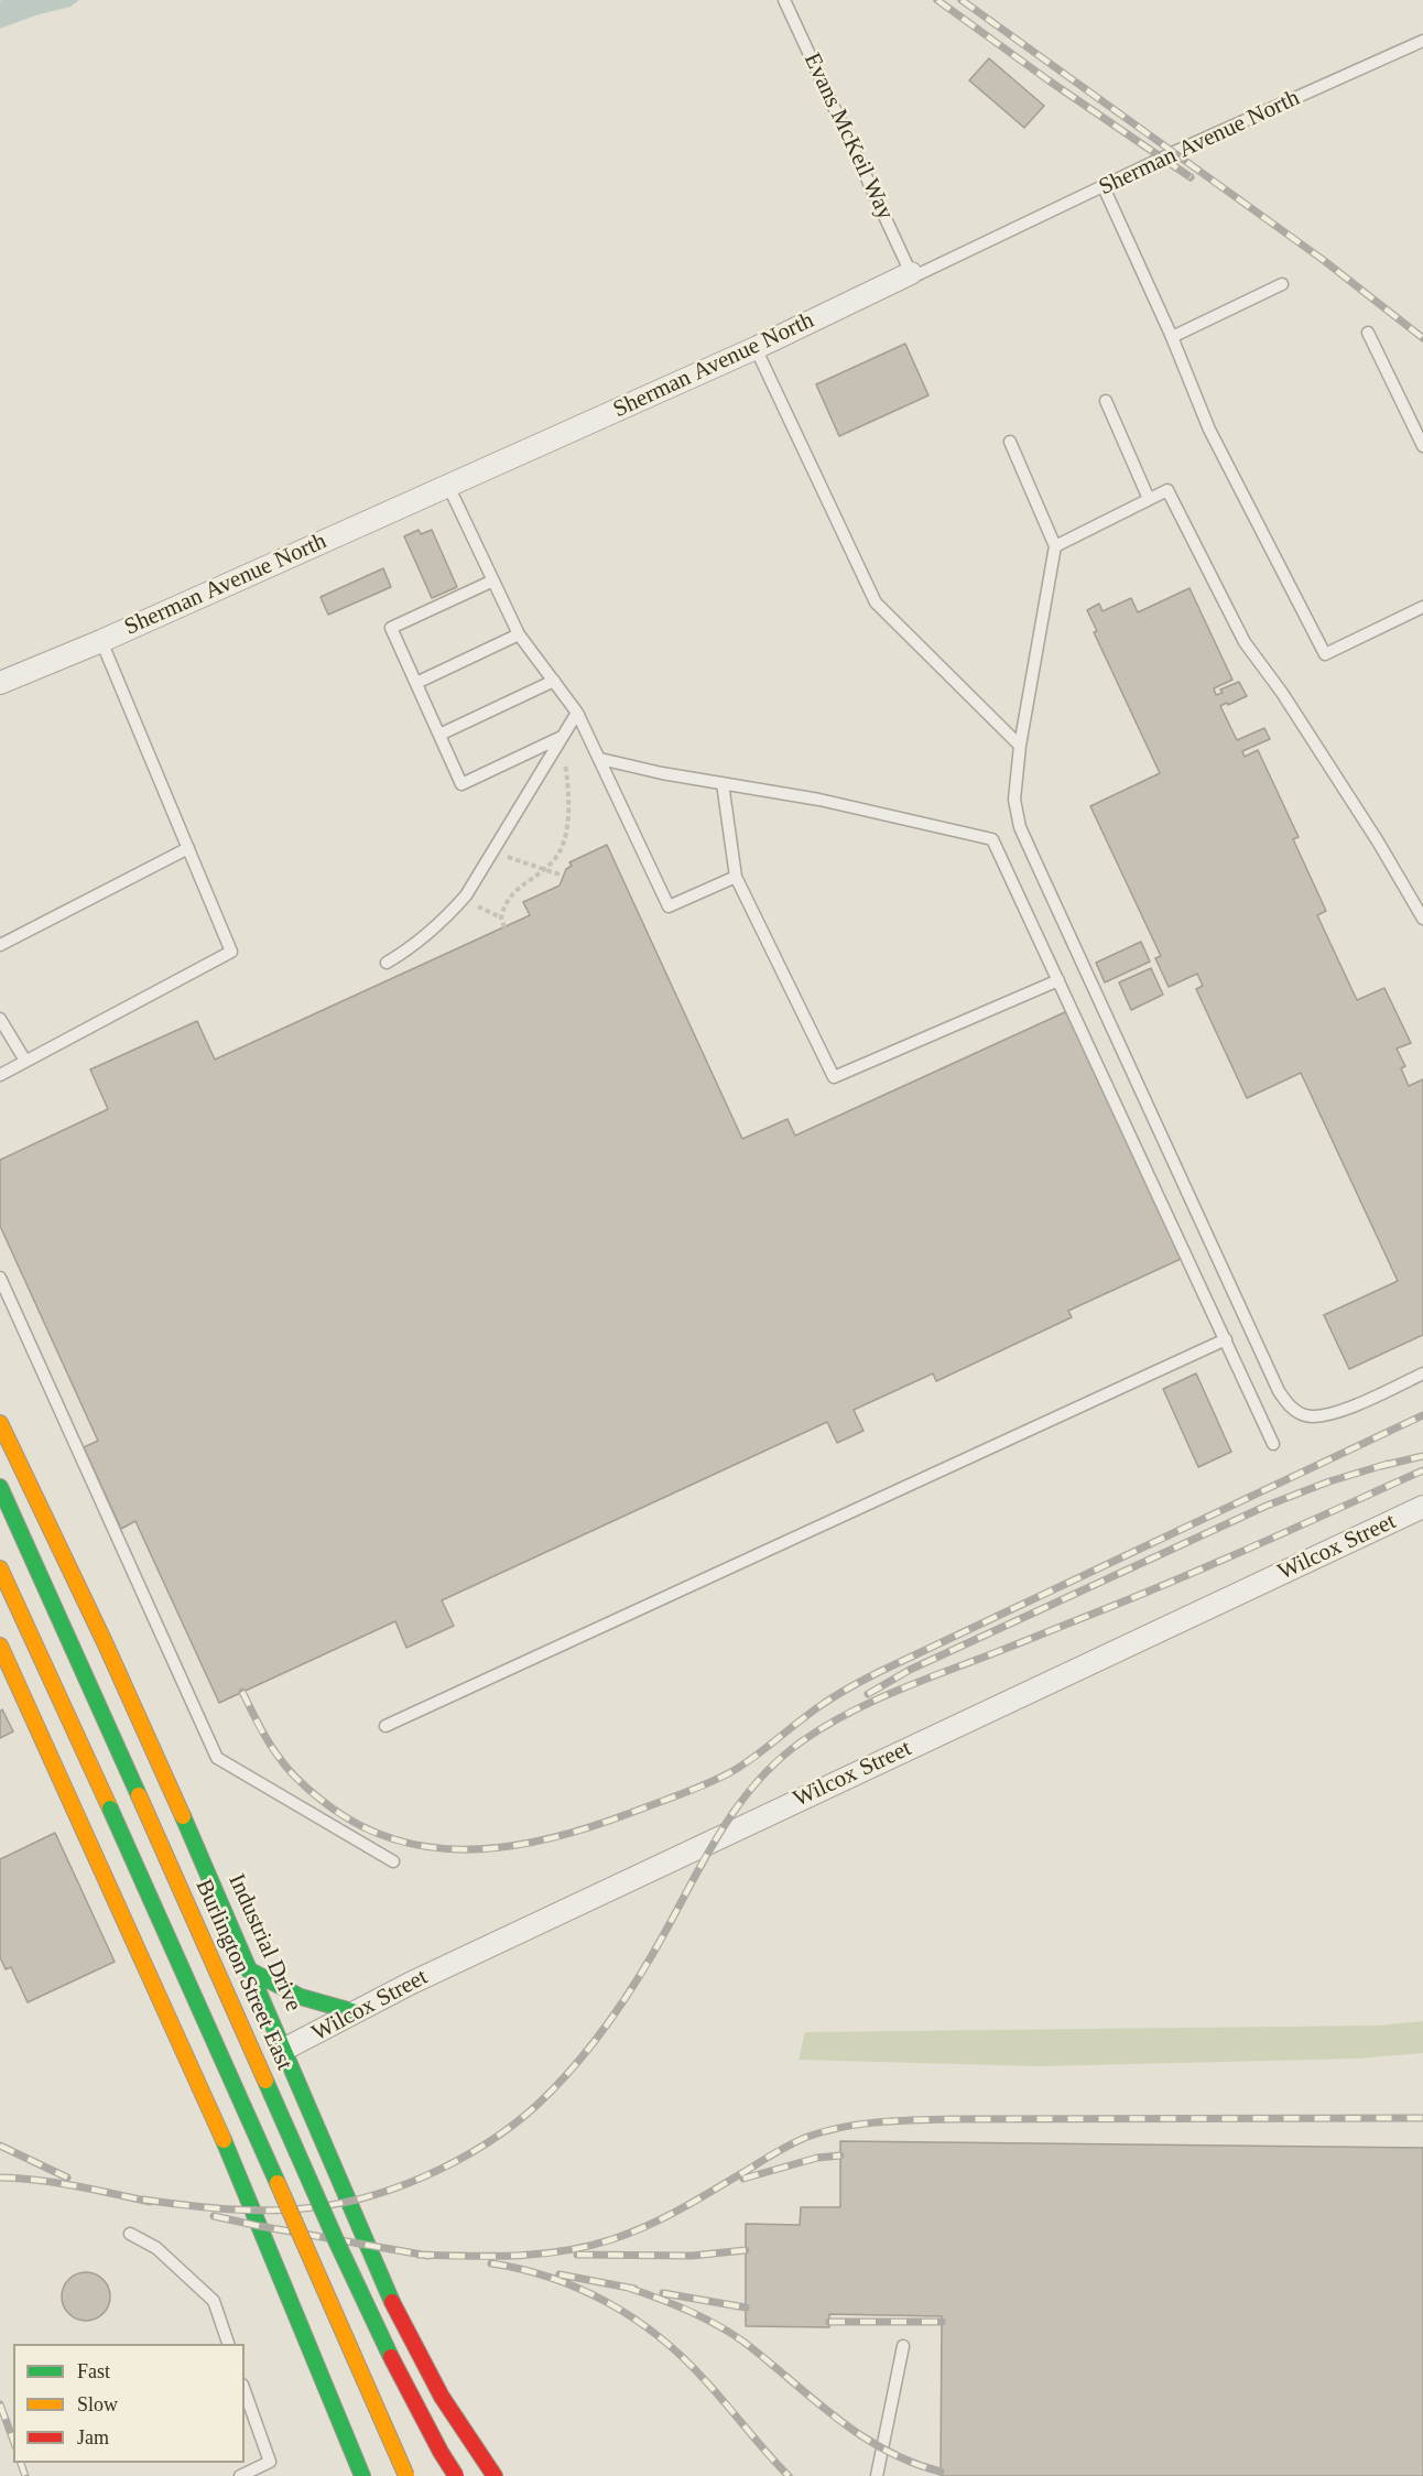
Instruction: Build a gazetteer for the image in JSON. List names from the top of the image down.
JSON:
{
  "streets": {
    "street": [
      "Sherman Avenue North",
      "Wilcox Street",
      "Industrial Drive",
      "Burlington Street East"
    ],
    "lane": ["Evans McKeil Way"]
  },
  "crossings": [
    ["Evans McKeil Way", "Sherman Avenue North"],
    ["Wilcox Street", "Industrial Drive"]
  ],
  "legend": ["Fast", "Slow", "Jam"]
}
